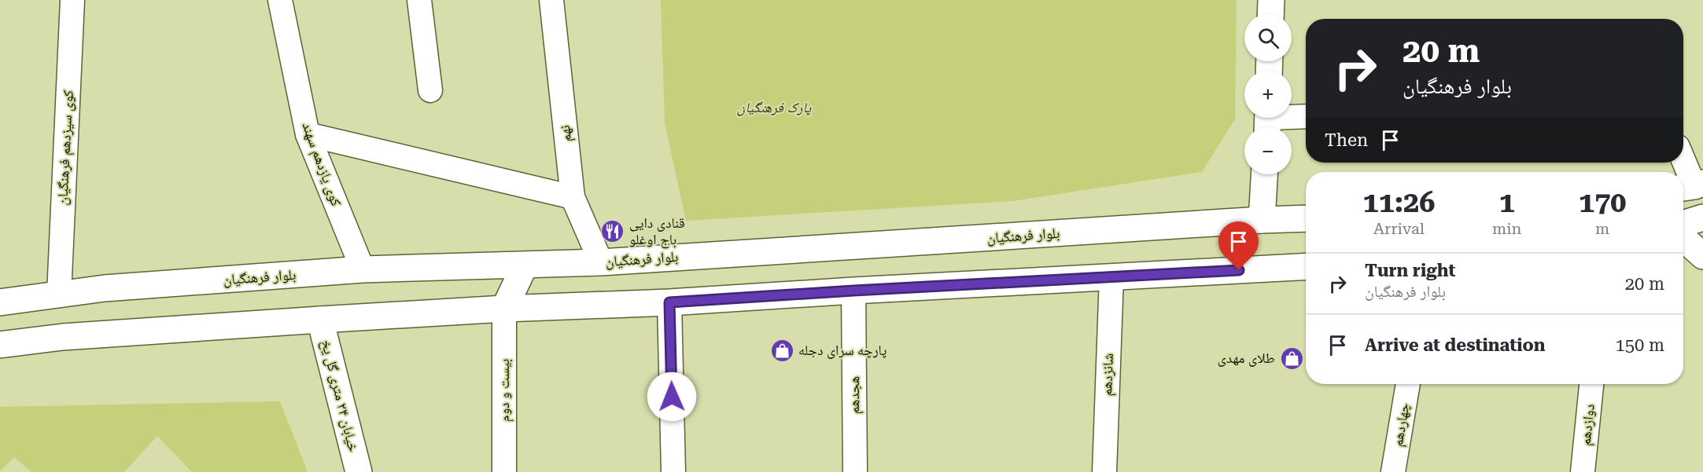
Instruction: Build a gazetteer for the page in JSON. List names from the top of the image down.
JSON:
{
  "streets": {
    "main road": ["بلوار فرهنگیان", "خیابان ۲۴ متری گل یخ"],
    "street": [
      "نهم",
      "کوی سیزدهم فرهنگیان",
      "کوی یازدهم سهند",
      "شانزدهم",
      "بیست و دوم",
      "هجدهم",
      "چهاردهم",
      "دوازدهم"
    ]
  },
  "crossings": [
    ["نهم", "بلوار فرهنگیان"],
    ["کوی سیزدهم فرهنگیان", "بلوار فرهنگیان"],
    ["کوی یازدهم سهند", "بلوار فرهنگیان"]
  ],
  "parks": ["پارک فرهنگیان"],
  "places": {
    "restaurant": ["قنادی دایی باج اوغلو"],
    "shop": ["پارچه سرای دجله", "طلای مهدی"]
  },
  "page": {
    "map_buttons": ["+", "−"],
    "turn": ["20 m", "بلوار فرهنگیان"],
    "then": "Then",
    "eta": [
      "11:26",
      "Arrival",
      "1",
      "min",
      "170",
      "m"
    ],
    "list": [
      {
        "name": "Turn right",
        "note": "بلوار فرهنگیان",
        "value": "20 m"
      },
      {
        "name": "Arrive at destination",
        "value": "150 m"
      }
    ]
  }
}
